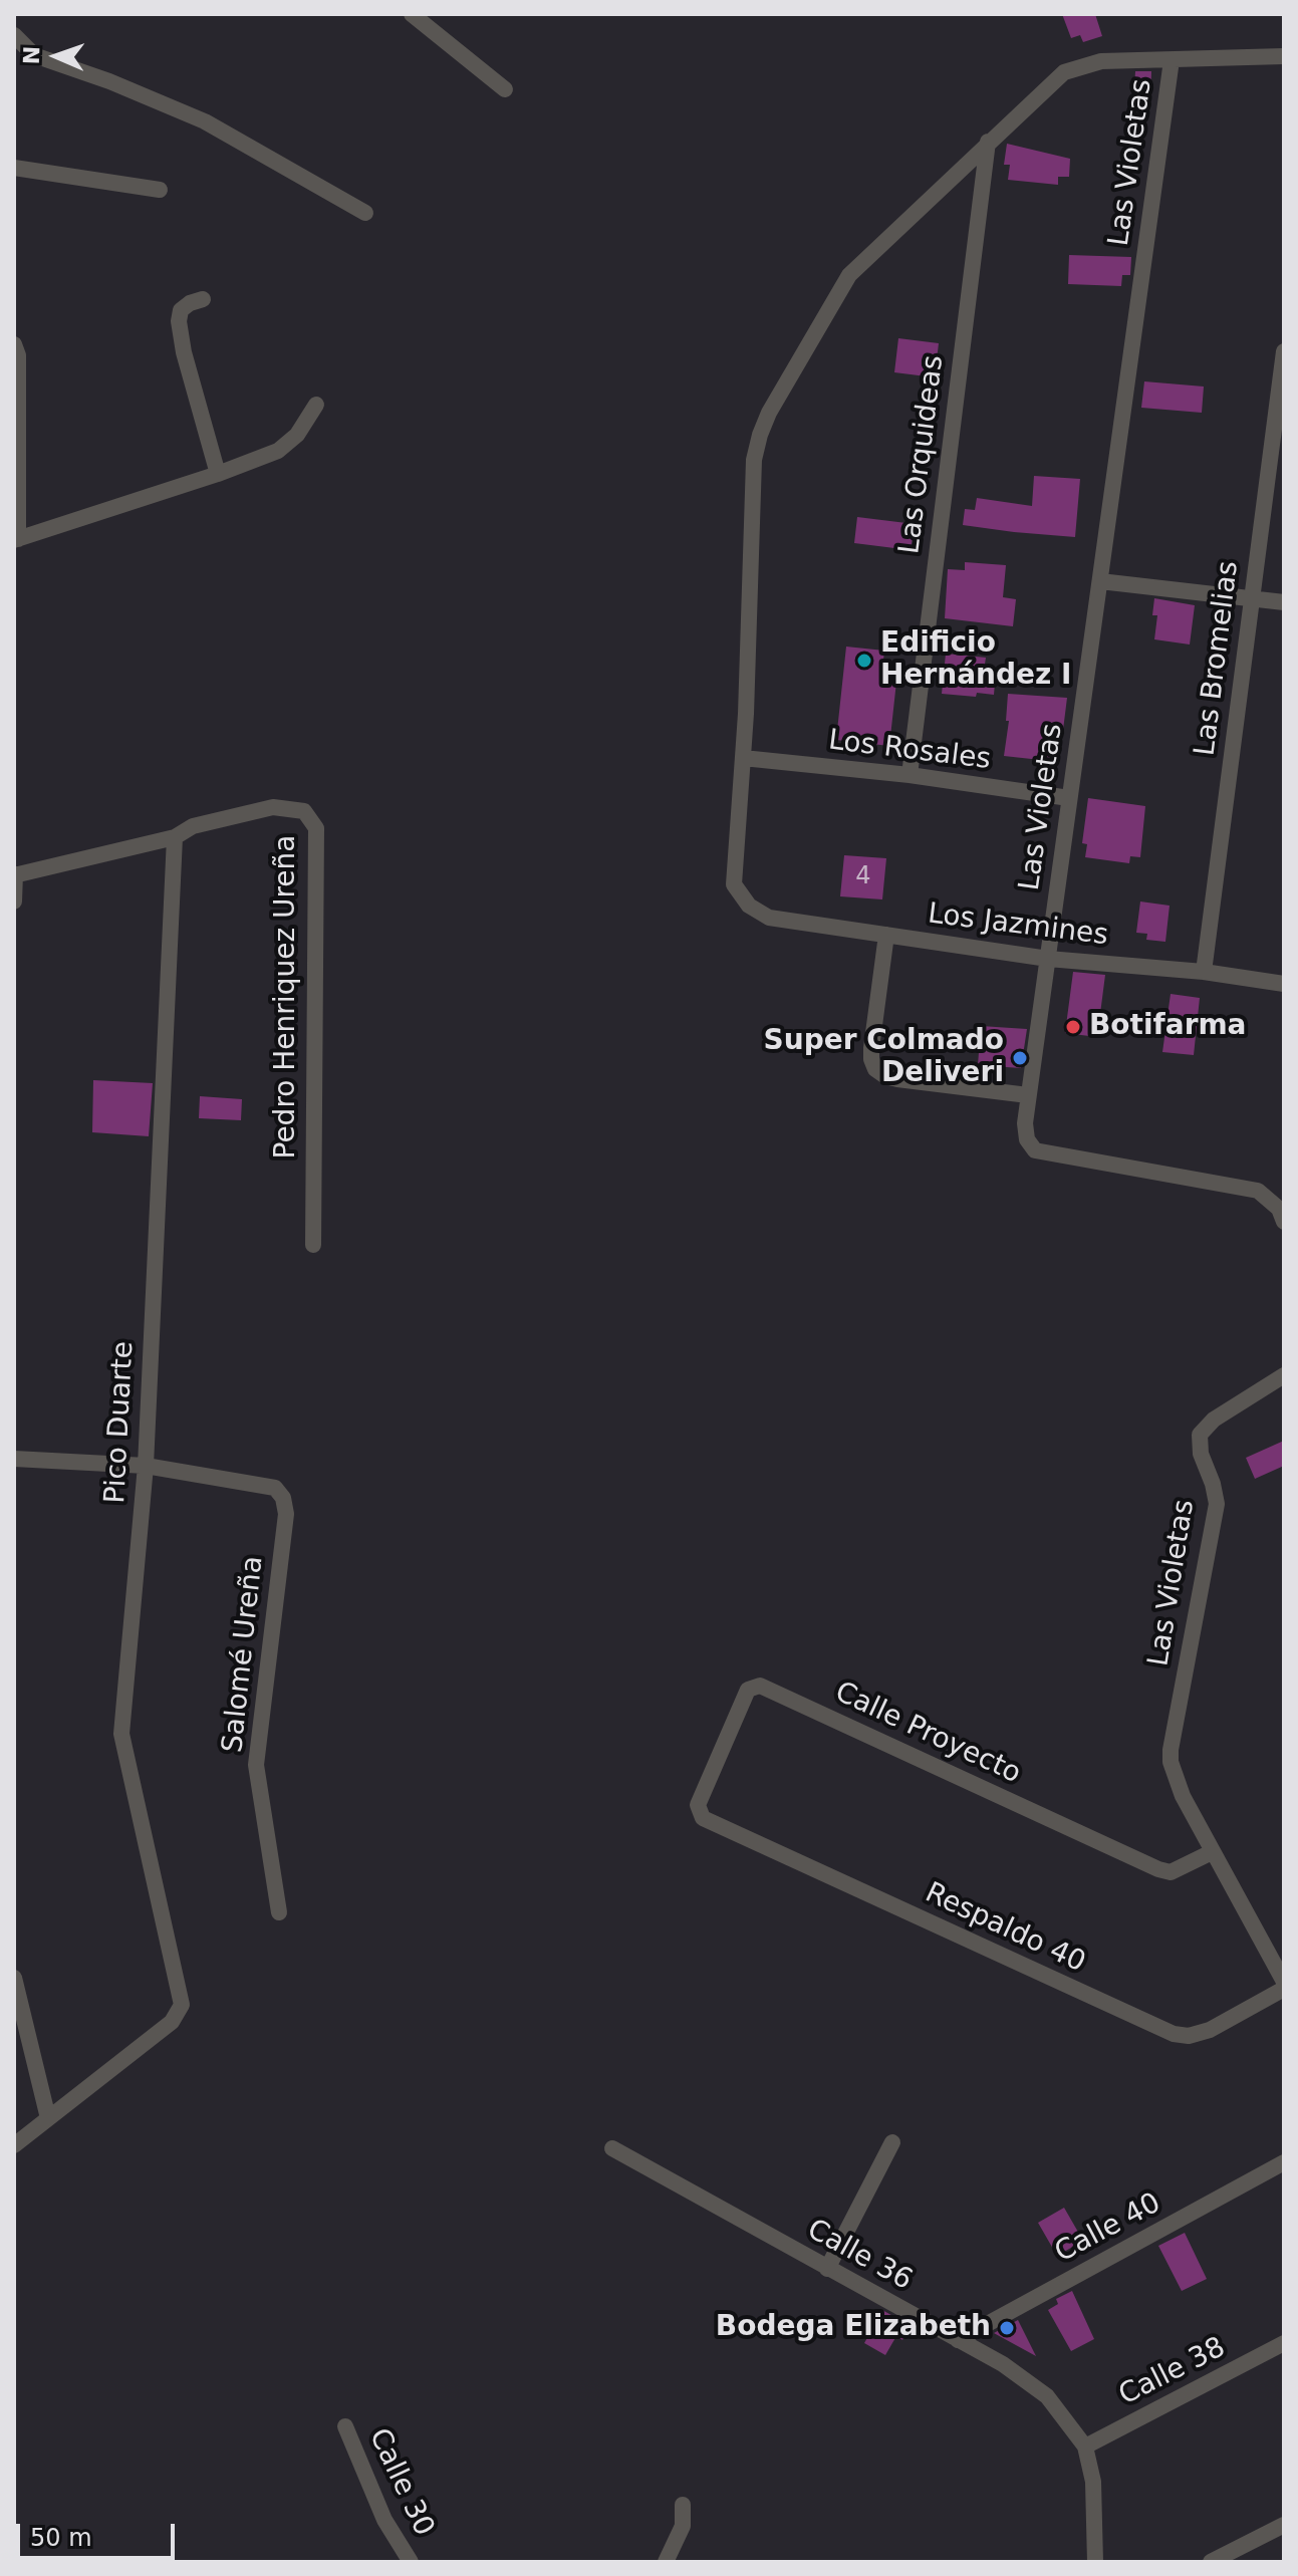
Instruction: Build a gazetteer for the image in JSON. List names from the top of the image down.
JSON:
{
  "streets": {
    "street": [
      "Las Violetas",
      "Las Orquideas",
      "Las Bromelias",
      "Los Rosales",
      "Los Jazmines",
      "Pedro Henriquez Ureña",
      "Pico Duarte",
      "Salomé Ureña",
      "Calle Proyecto",
      "Respaldo 40",
      "Calle 40",
      "Calle 36",
      "Calle 38",
      "Calle 30"
    ]
  },
  "crossings": [
    ["Las Violetas", "Los Rosales"],
    ["Las Violetas", "Los Jazmines"],
    ["Las Violetas", "Calle Proyecto"],
    ["Las Orquideas", "Los Rosales"],
    ["Las Bromelias", "Los Jazmines"],
    ["Los Rosales", "Los Jazmines"],
    ["Pedro Henriquez Ureña", "Pico Duarte"],
    ["Pico Duarte", "Salomé Ureña"],
    ["Calle Proyecto", "Respaldo 40"],
    ["Calle 40", "Calle 36"],
    ["Calle 36", "Calle 38"]
  ],
  "places": [
    "Edificio Hernández I",
    "Botifarma",
    "Super Colmado Deliveri",
    "Bodega Elizabeth"
  ],
  "house_numbers": ["4"],
  "scale_bar": "50 m",
  "north": "left"
}
